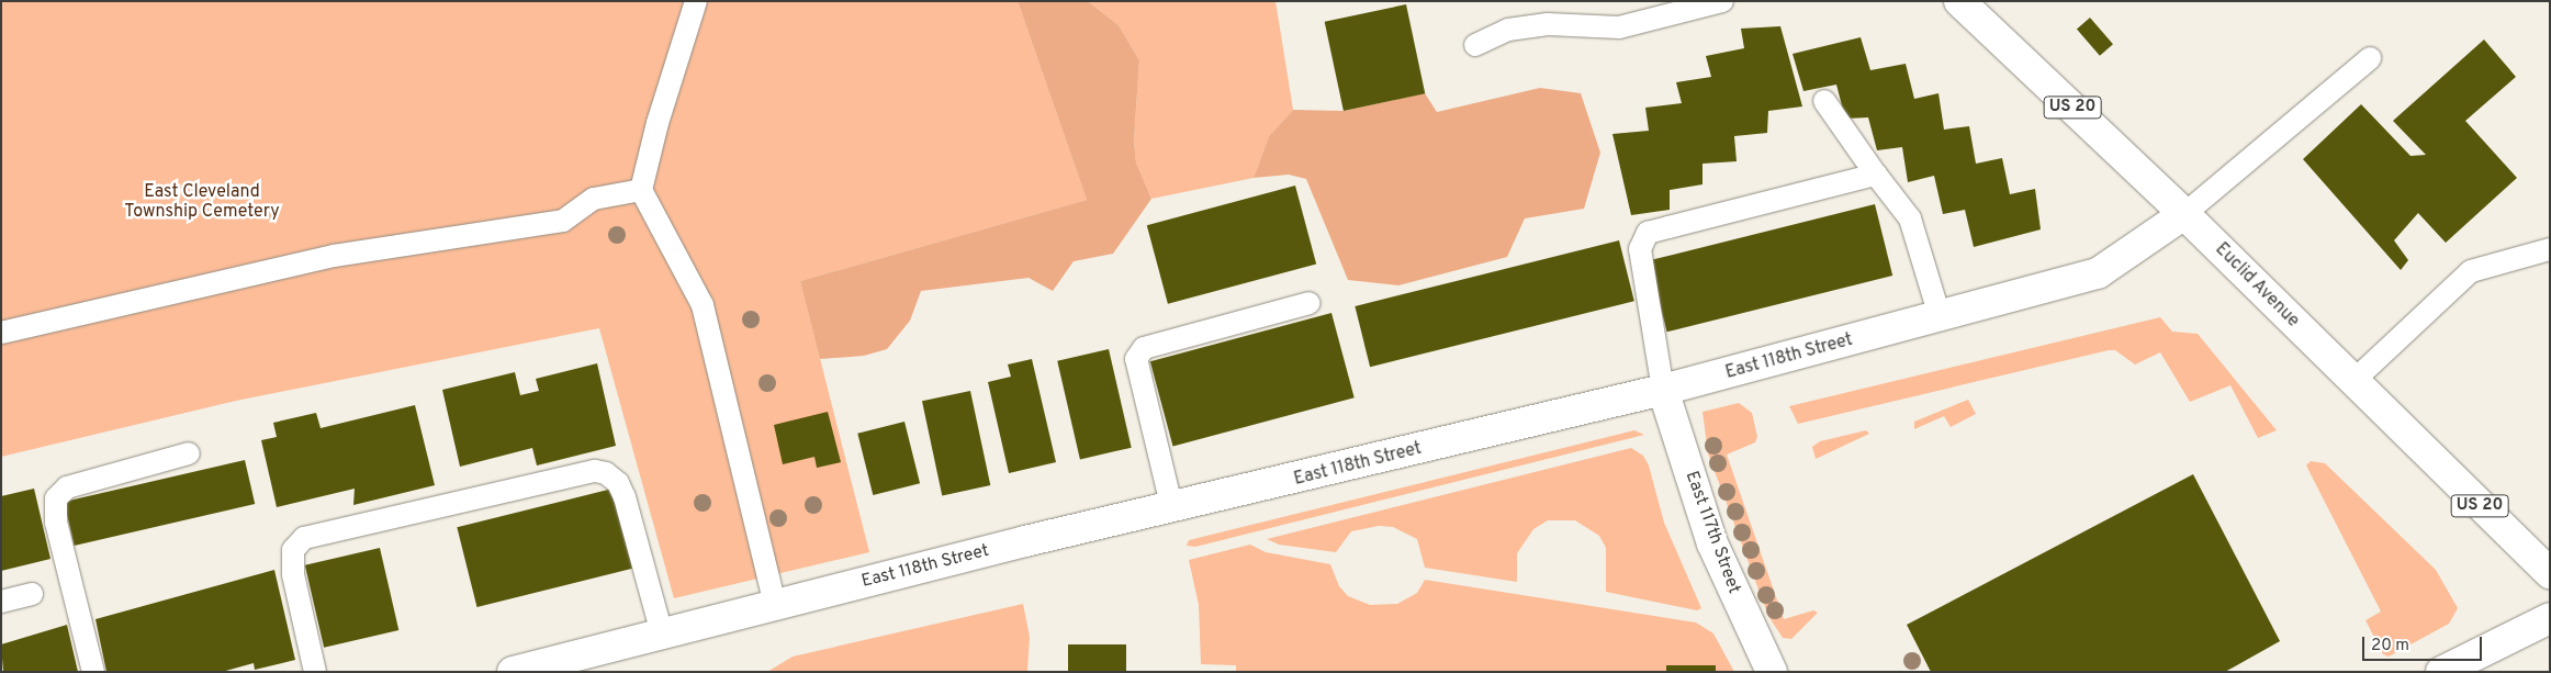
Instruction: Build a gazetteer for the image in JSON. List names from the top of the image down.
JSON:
{
  "streets": {
    "street": [
      "US 20",
      "Euclid Avenue",
      "East 118th Street",
      "East 117th Street"
    ]
  },
  "crossings": [
    ["Euclid Avenue", "East 118th Street"],
    ["East 118th Street", "East 117th Street"]
  ],
  "parks": ["East Cleveland Township Cemetery"],
  "scale_bar": "20 m"
}
